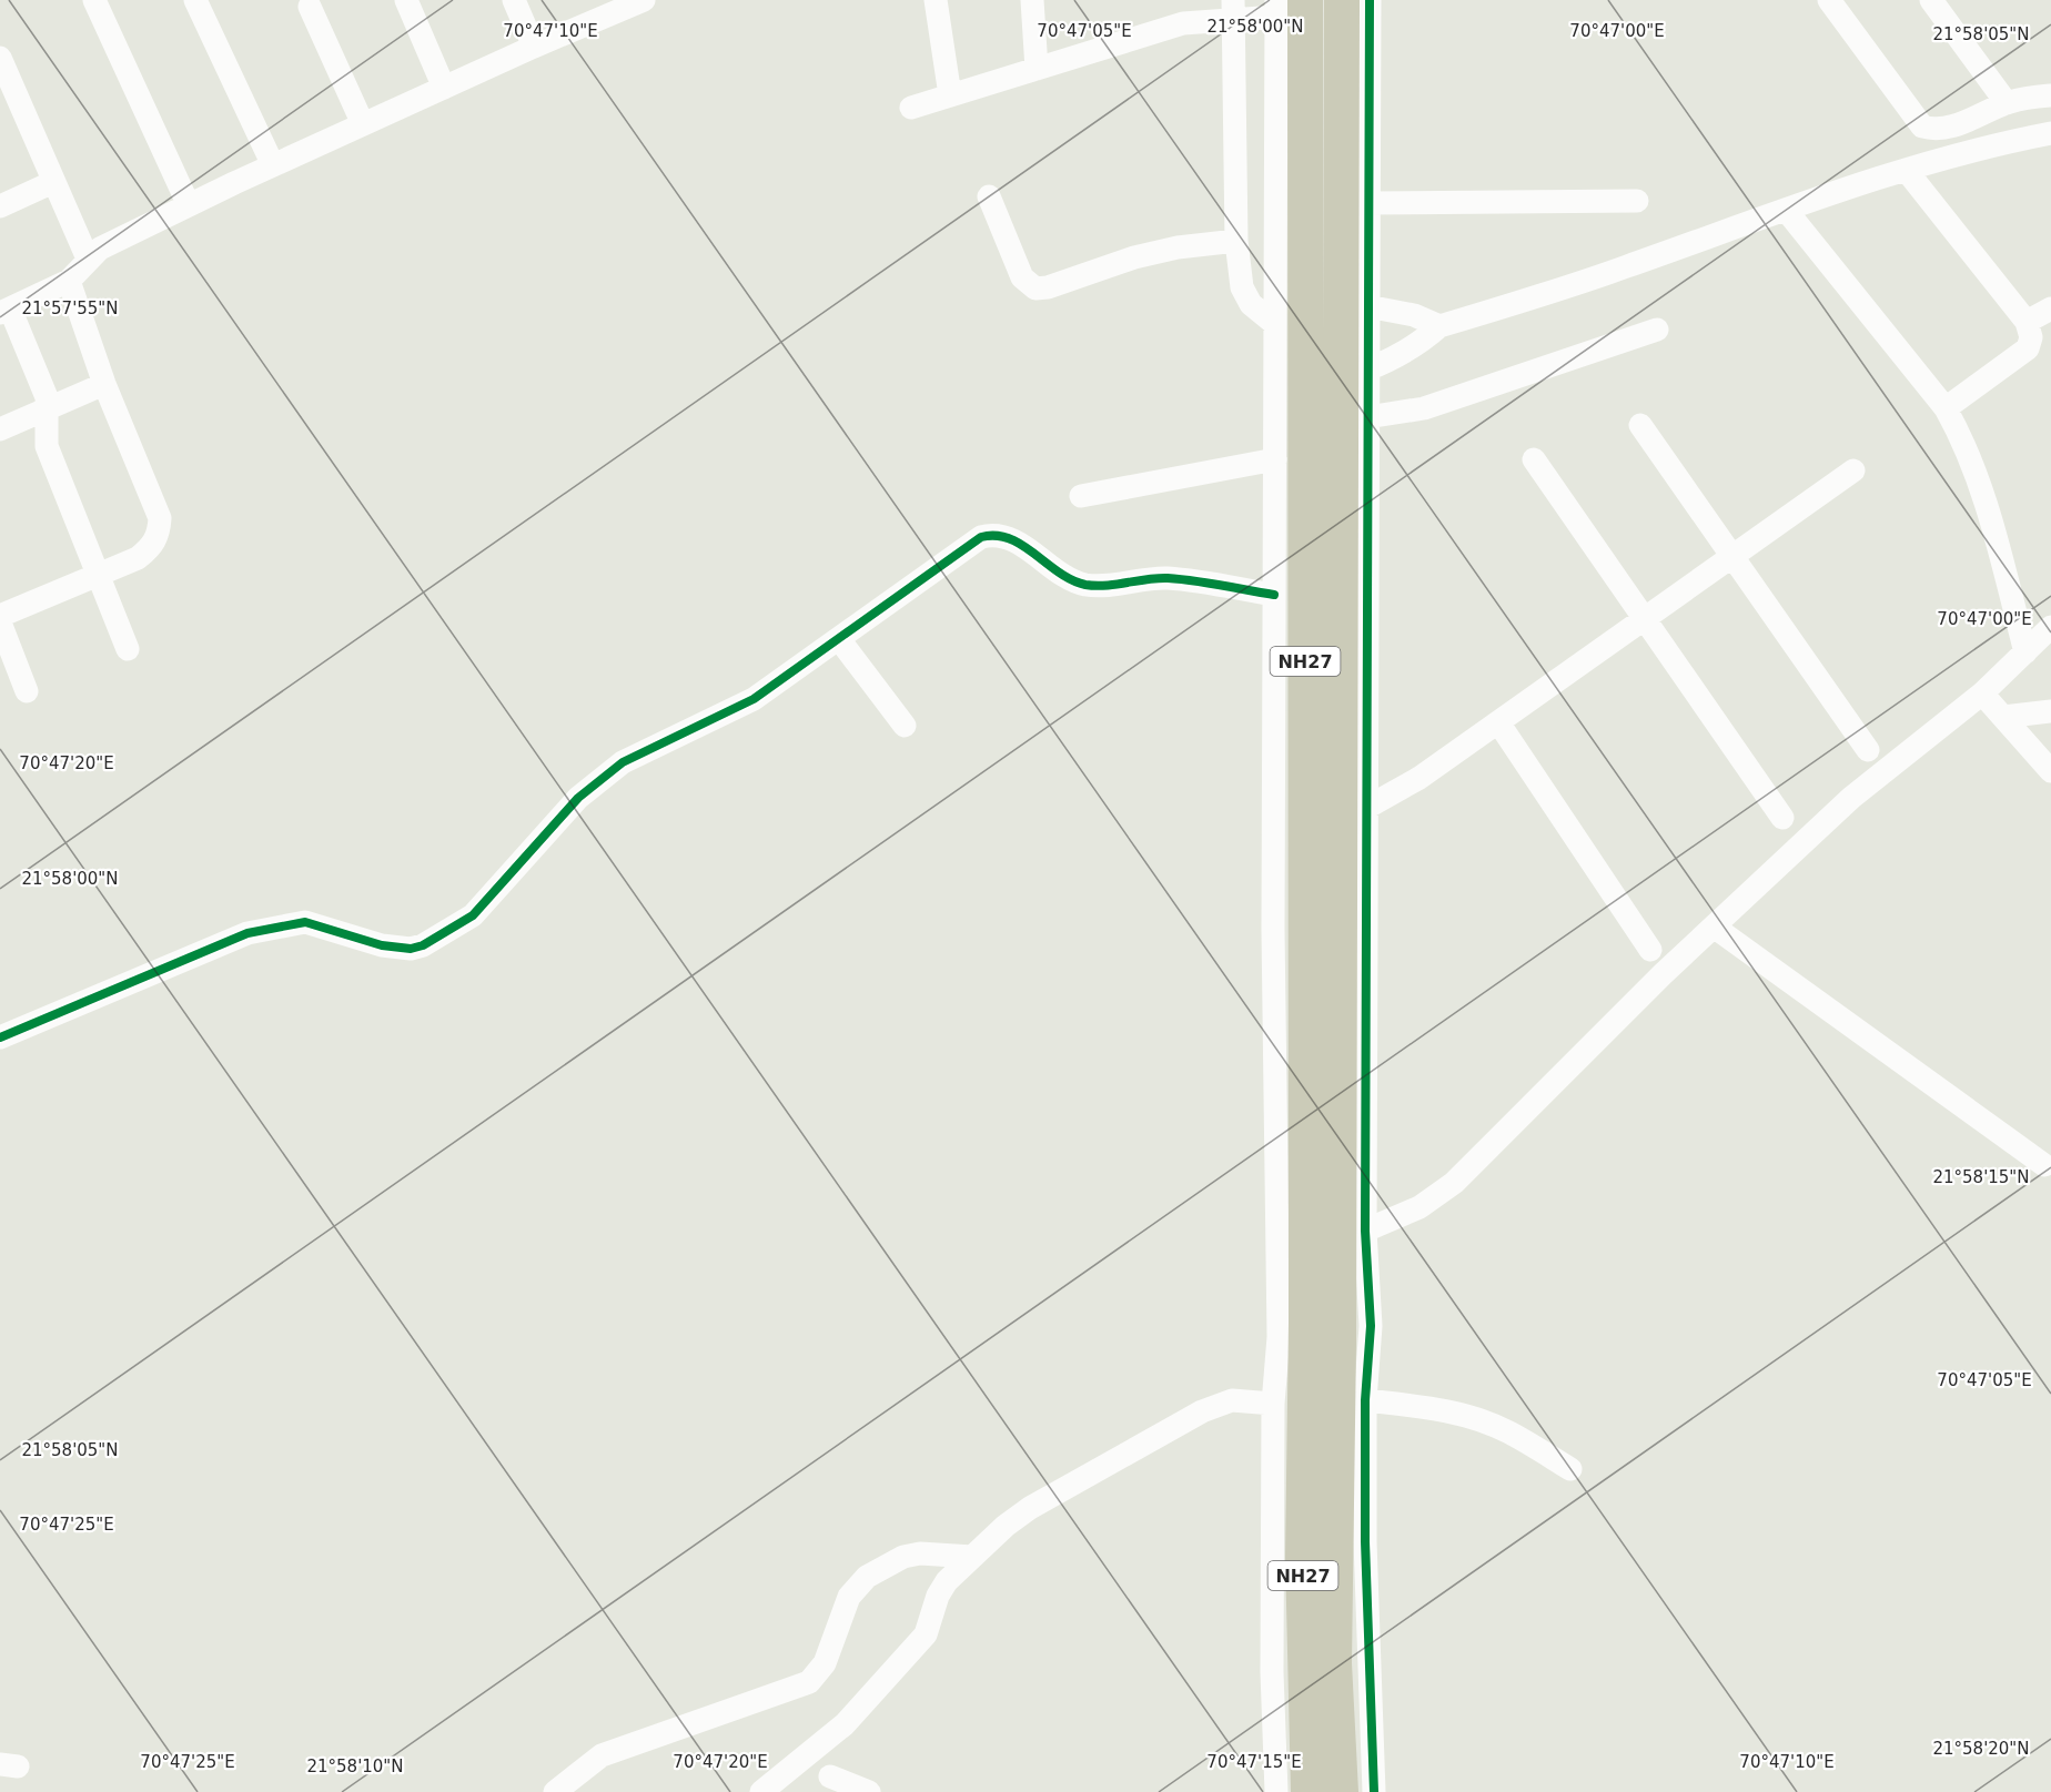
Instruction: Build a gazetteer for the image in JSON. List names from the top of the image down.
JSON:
{
  "streets": {
    "highway": ["NH27"]
  },
  "coordinates": [
    "21°58'00\"N",
    "70°47'10\"E",
    "70°47'05\"E",
    "70°47'00\"E",
    "21°58'05\"N",
    "21°57'55\"N",
    "70°47'20\"E",
    "21°58'15\"N",
    "70°47'25\"E",
    "21°58'20\"N",
    "70°47'15\"E",
    "21°58'10\"N"
  ]
}
